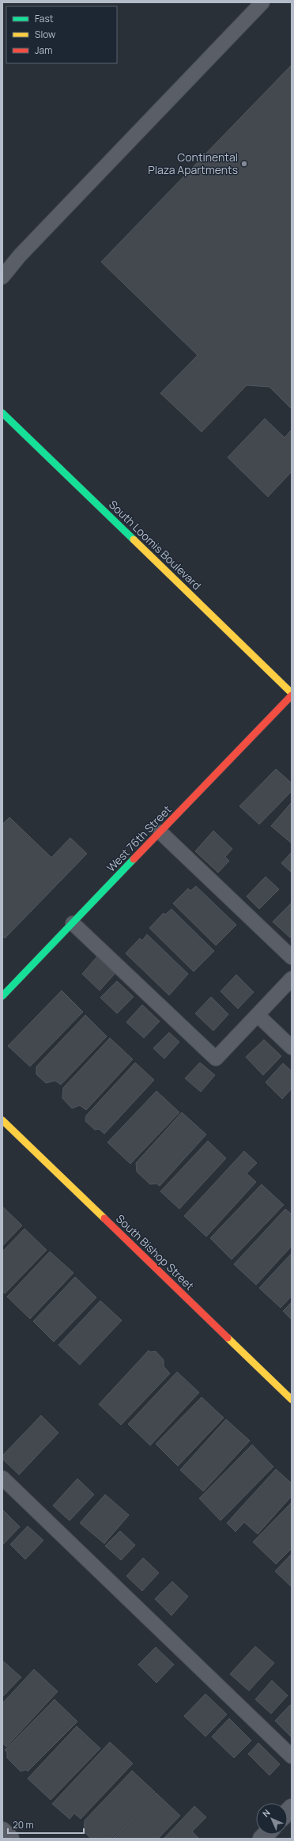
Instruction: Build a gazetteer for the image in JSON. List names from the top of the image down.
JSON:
{
  "streets": {
    "street": ["South Loomis Boulevard", "West 76th Street", "South Bishop Street"]
  },
  "places": ["Continental Plaza Apartments"],
  "legend": ["Fast", "Slow", "Jam"],
  "scale_bar": "20 m",
  "north": "top left"
}
